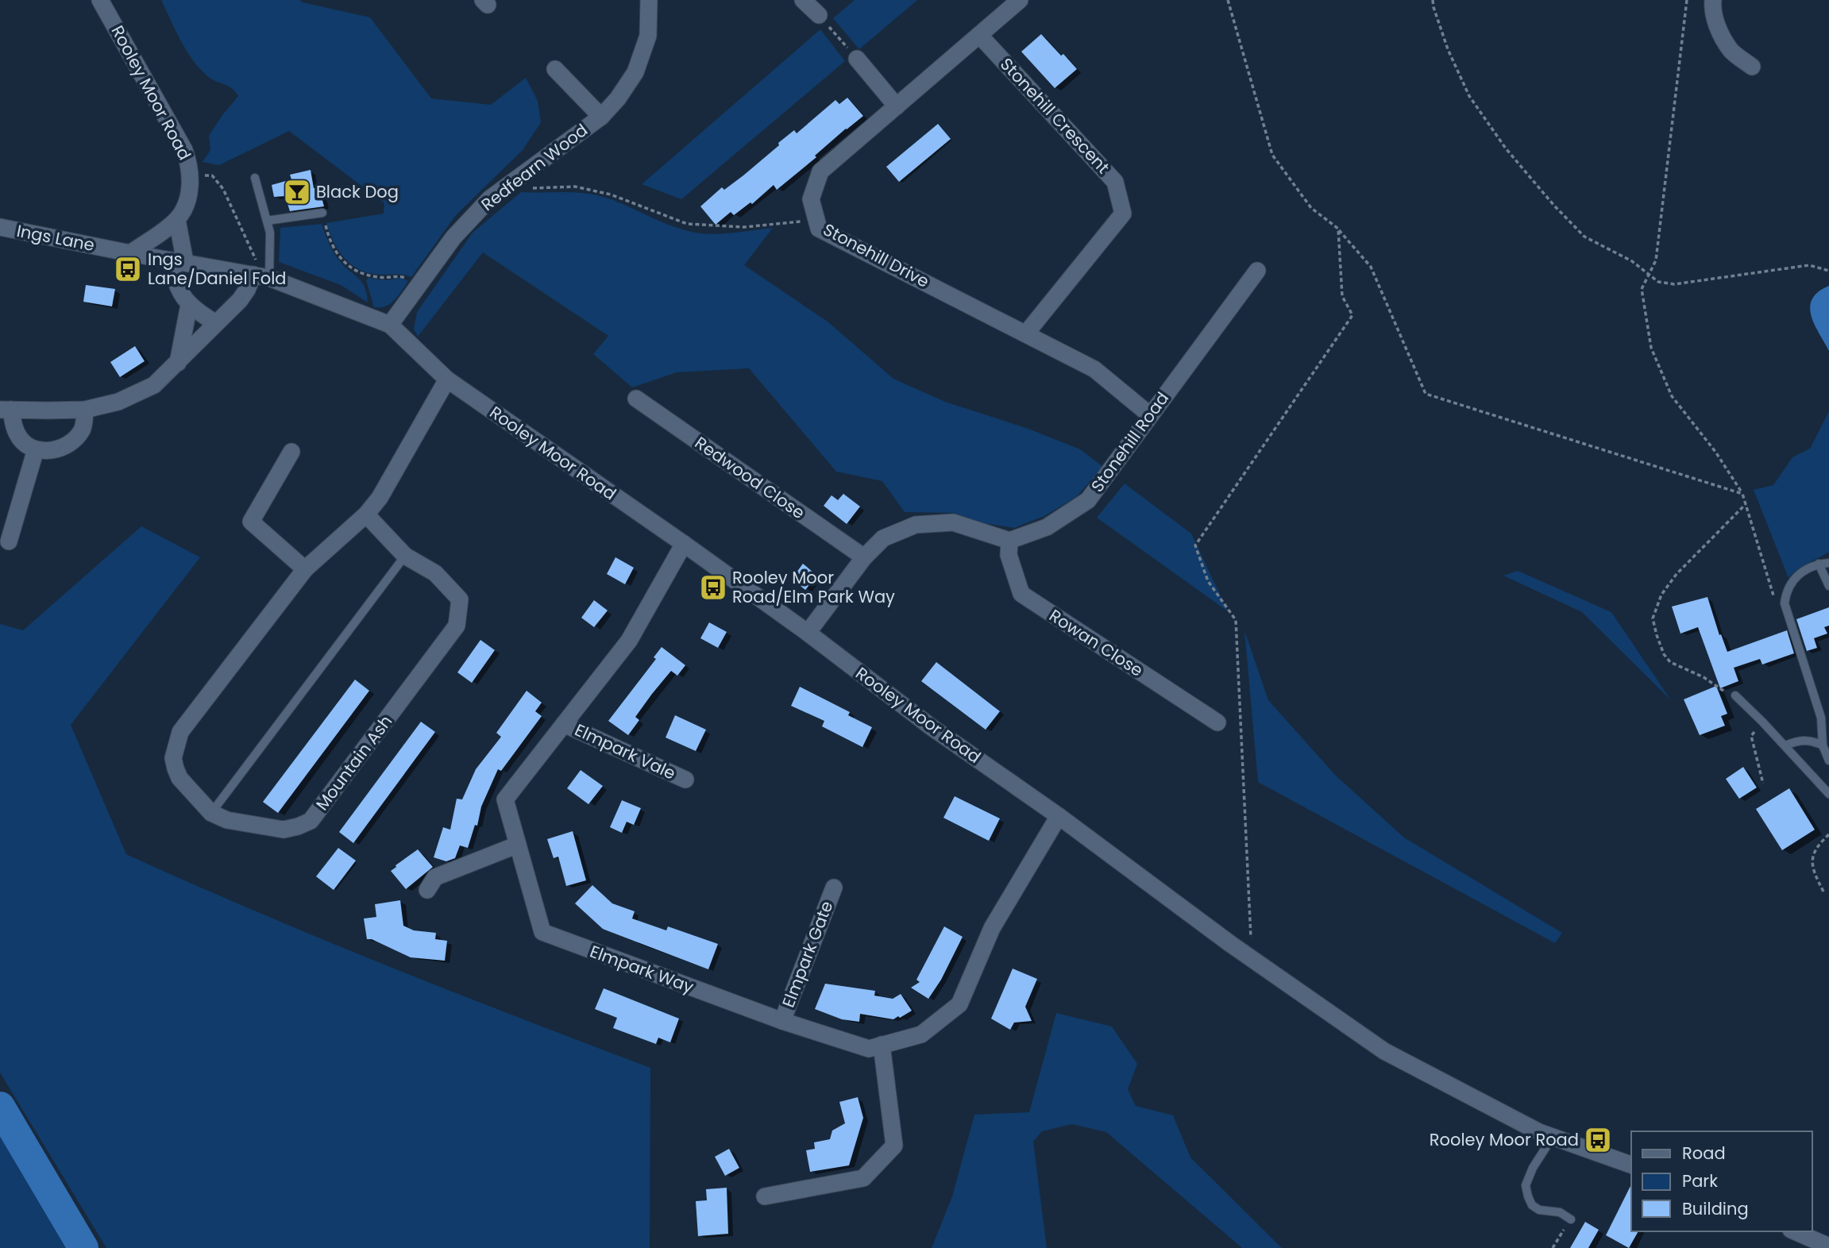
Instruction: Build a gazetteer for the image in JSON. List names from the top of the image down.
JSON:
{
  "streets": {
    "street": [
      "Rooley Moor Road",
      "Stonehill Crescent",
      "Redfearn Wood",
      "Ings Lane",
      "Stonehill Drive",
      "Stonehill Road",
      "Redwood Close",
      "Rowan Close",
      "Elmpark Vale",
      "Mountain Ash",
      "Elmpark Gate",
      "Elmpark Way"
    ]
  },
  "crossings": [
    ["Rooley Moor Road", "Redfearn Wood"],
    ["Rooley Moor Road", "Ings Lane"],
    ["Rooley Moor Road", "Mountain Ash"],
    ["Rooley Moor Road", "Elmpark Way"],
    ["Stonehill Crescent", "Stonehill Drive"],
    ["Stonehill Drive", "Stonehill Road"],
    ["Stonehill Road", "Rowan Close"],
    ["Elmpark Vale", "Elmpark Way"],
    ["Elmpark Gate", "Elmpark Way"]
  ],
  "places": {
    "bar": ["Black Dog"],
    "bus stop": ["Ings Lane/Daniel Fold", "Rooley Moor Road/Elm Park Way", "Rooley Moor Road"]
  },
  "legend": ["Road", "Park", "Building"]
}
